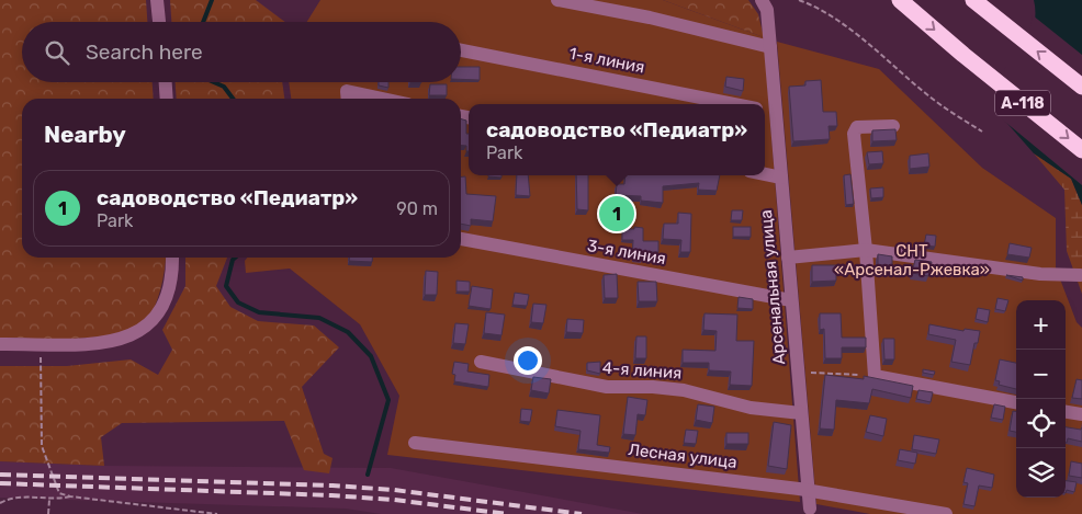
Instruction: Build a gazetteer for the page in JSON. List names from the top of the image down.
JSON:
{
  "streets": {
    "highway": ["А-118"],
    "street": [
      "1-я линия",
      "3-я линия",
      "Арсенальная улица",
      "4-я линия",
      "Лесная улица"
    ]
  },
  "crossings": [
    ["3-я линия", "Арсенальная улица"],
    ["Арсенальная улица", "4-я линия"],
    ["Арсенальная улица", "Лесная улица"]
  ],
  "parks": ["СНТ «Арсенал-Ржевка»"],
  "page": {
    "search": "Search here",
    "heading": "Nearby",
    "popup": ["садоводство «Педиатр»", "Park"],
    "list": [
      {
        "mark": "1",
        "name": "садоводство «Педиатр»",
        "note": "Park",
        "value": "90 m"
      }
    ],
    "pins": "1",
    "map_buttons": ["+", "−"]
  }
}
